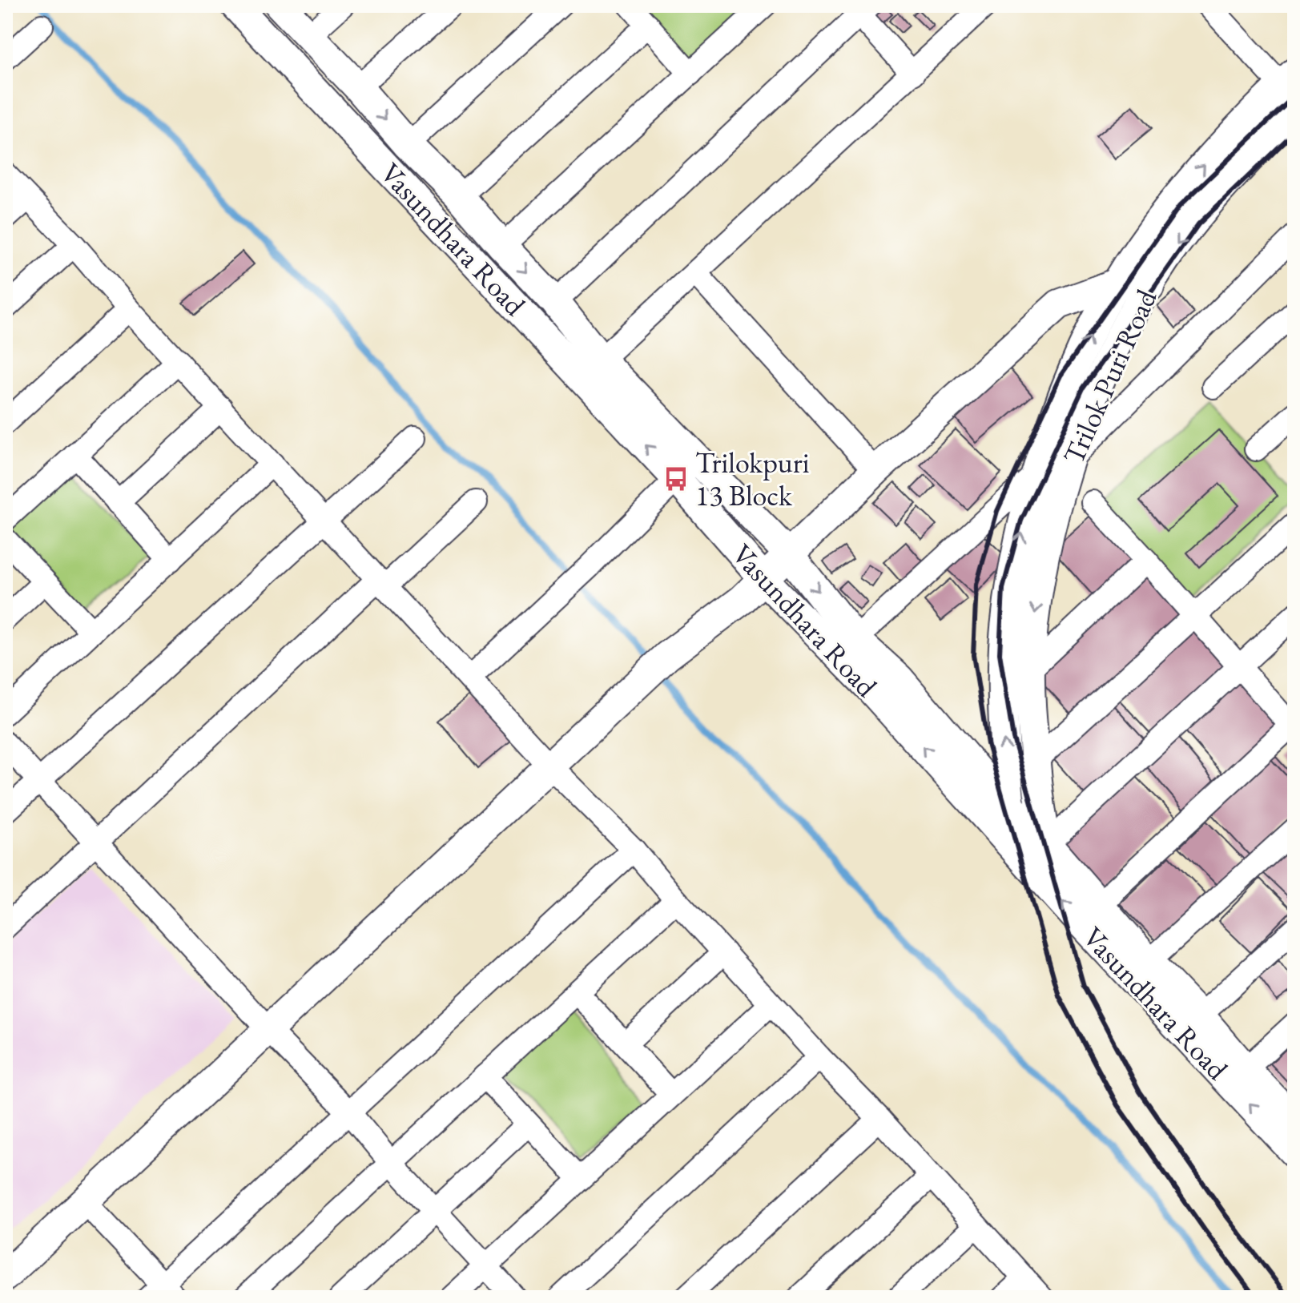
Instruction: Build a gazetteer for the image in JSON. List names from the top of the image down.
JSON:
{
  "streets": {
    "street": ["Vasundhara Road", "Trilok Puri Road"]
  },
  "crossings": [
    ["Vasundhara Road", "Trilok Puri Road"]
  ],
  "places": {
    "bus stop": ["Trilokpuri 13 Block"]
  }
}
